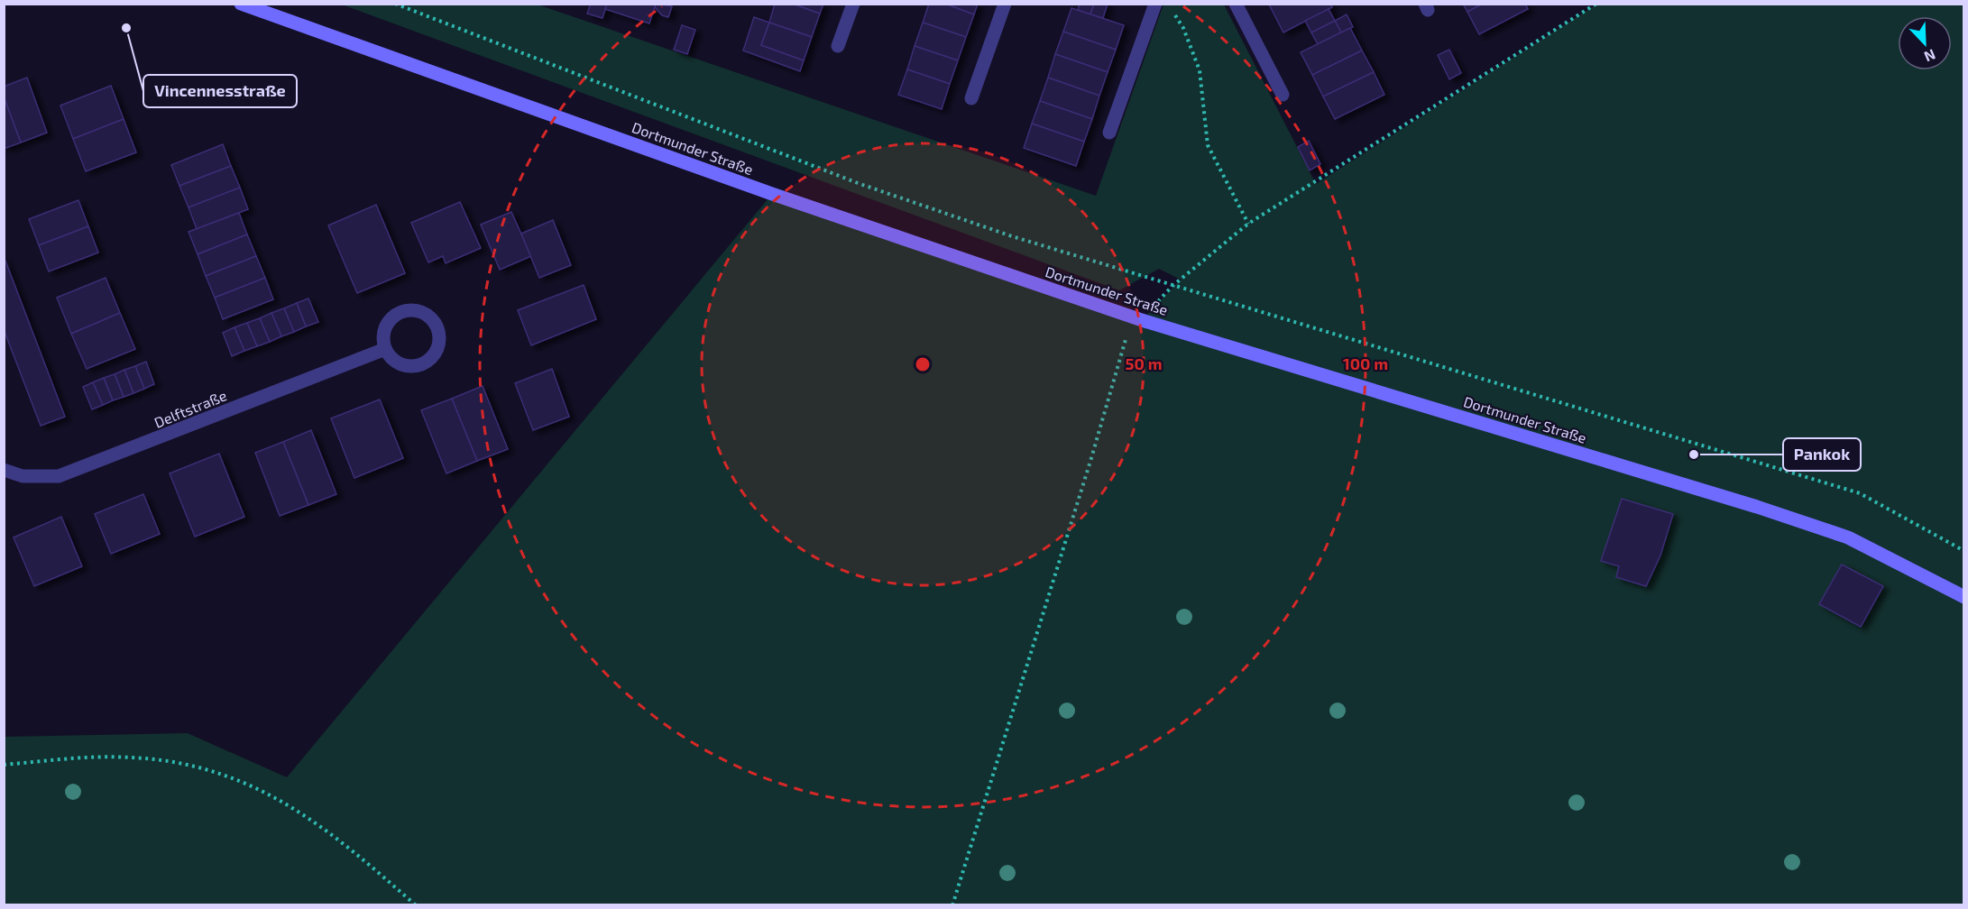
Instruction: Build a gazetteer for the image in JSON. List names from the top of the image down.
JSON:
{
  "streets": {
    "main road": ["Dortmunder Straße"],
    "street": ["Delftstraße"]
  },
  "places": ["Vincennesstraße", "Pankok"],
  "north": "bottom right",
  "rings": ["50 m", "100 m"]
}
